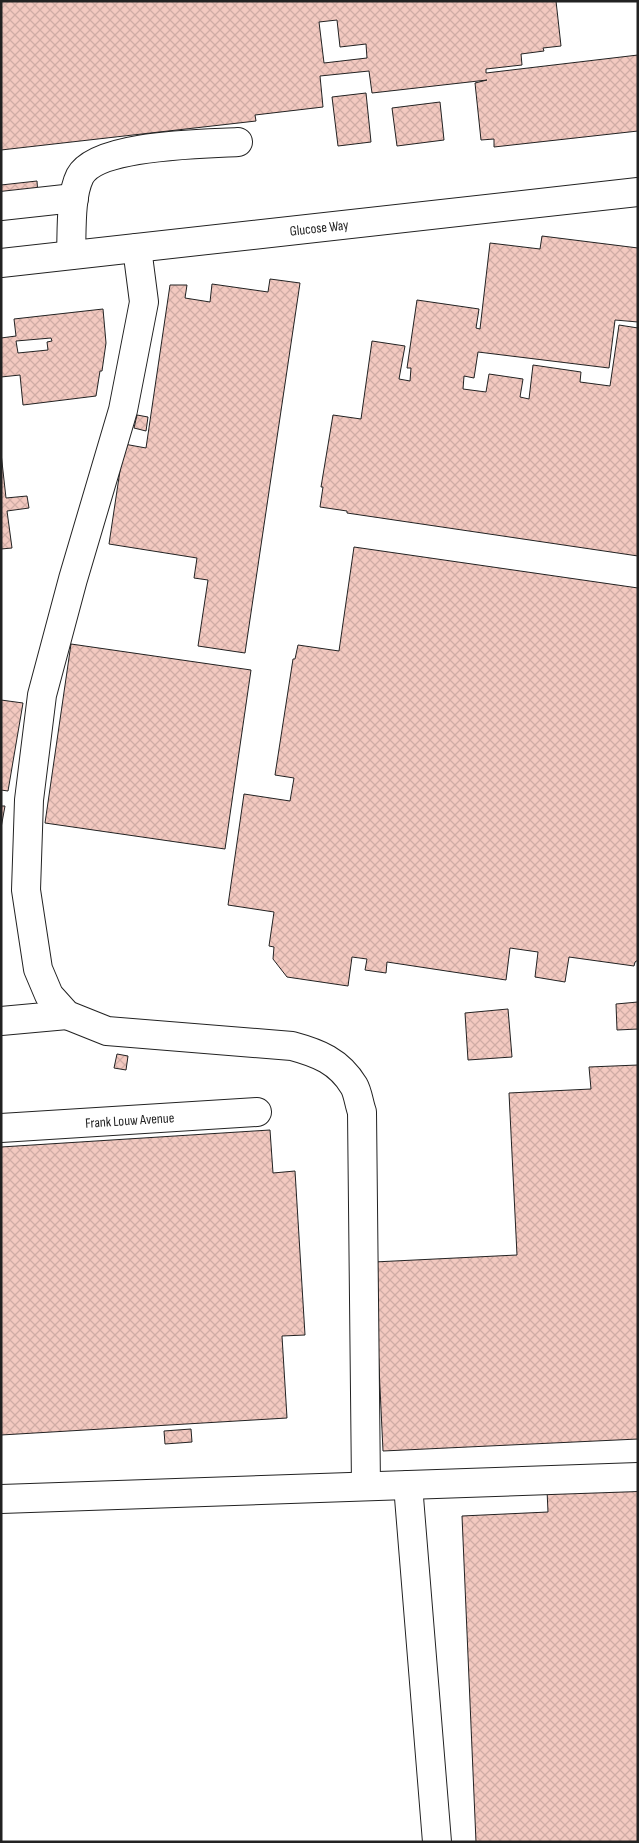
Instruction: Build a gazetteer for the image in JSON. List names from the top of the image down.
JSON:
{
  "streets": {
    "street": ["Glucose Way", "Frank Louw Avenue"]
  }
}
